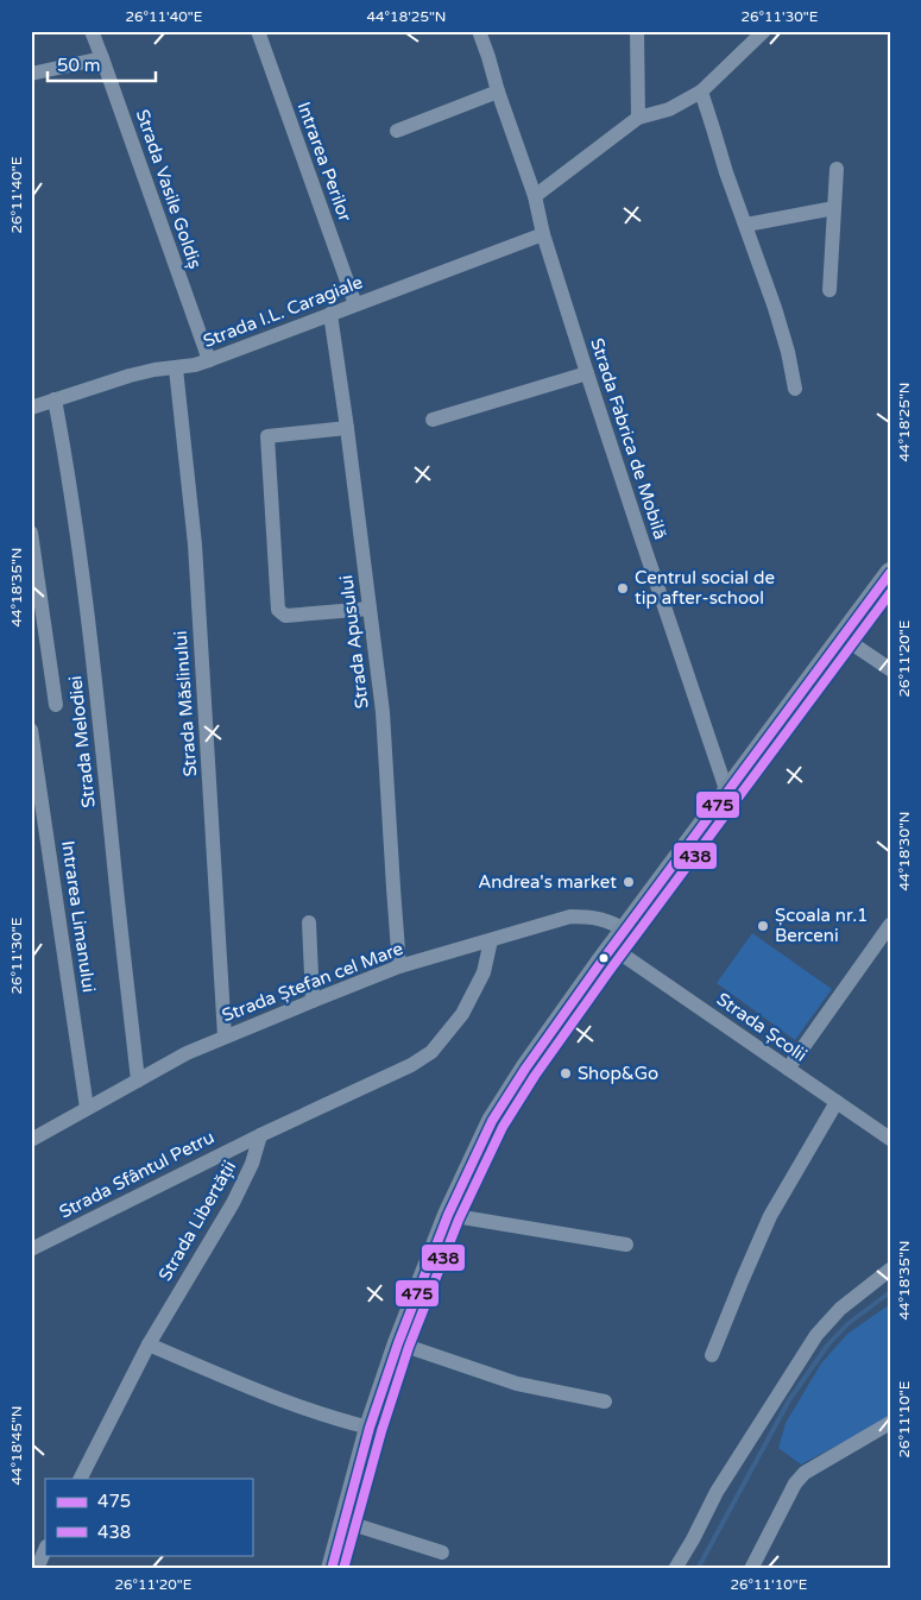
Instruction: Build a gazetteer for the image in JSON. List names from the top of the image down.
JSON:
{
  "streets": {
    "street": [
      "Intrarea Perilor",
      "Strada Vasile Goldiș",
      "Strada I.L. Caragiale",
      "Strada Fabrica de Mobilă",
      "Strada Apusului",
      "Strada Măslinului",
      "Strada Melodiei",
      "Intrarea Limanului",
      "Strada Ștefan cel Mare",
      "Strada Școlii",
      "Strada Sfântul Petru",
      "Strada Libertății"
    ]
  },
  "crossings": [
    ["Intrarea Perilor", "Strada I.L. Caragiale"],
    ["Strada Vasile Goldiș", "Strada I.L. Caragiale"],
    ["Strada I.L. Caragiale", "Strada Fabrica de Mobilă"],
    ["Strada I.L. Caragiale", "Strada Apusului"],
    ["Strada I.L. Caragiale", "Strada Măslinului"],
    ["Strada I.L. Caragiale", "Strada Melodiei"],
    ["Strada Apusului", "Strada Ștefan cel Mare"],
    ["Strada Măslinului", "Strada Ștefan cel Mare"],
    ["Strada Melodiei", "Strada Ștefan cel Mare"],
    ["Intrarea Limanului", "Strada Ștefan cel Mare"],
    ["Strada Sfântul Petru", "Strada Libertății"]
  ],
  "places": [
    "Centrul social de tip after-school",
    "Andrea's market",
    "Școala nr.1 Berceni",
    "Shop&Go"
  ],
  "lines": ["transit line 475", "transit line 438"],
  "legend": ["475", "438"],
  "scale_bar": "50 m",
  "coordinates": [
    "26°11'40\"E",
    "44°18'25\"N",
    "26°11'30\"E",
    "44°18'35\"N",
    "26°11'20\"E",
    "44°18'30\"N",
    "26°11'10\"E",
    "44°18'45\"N"
  ]
}
